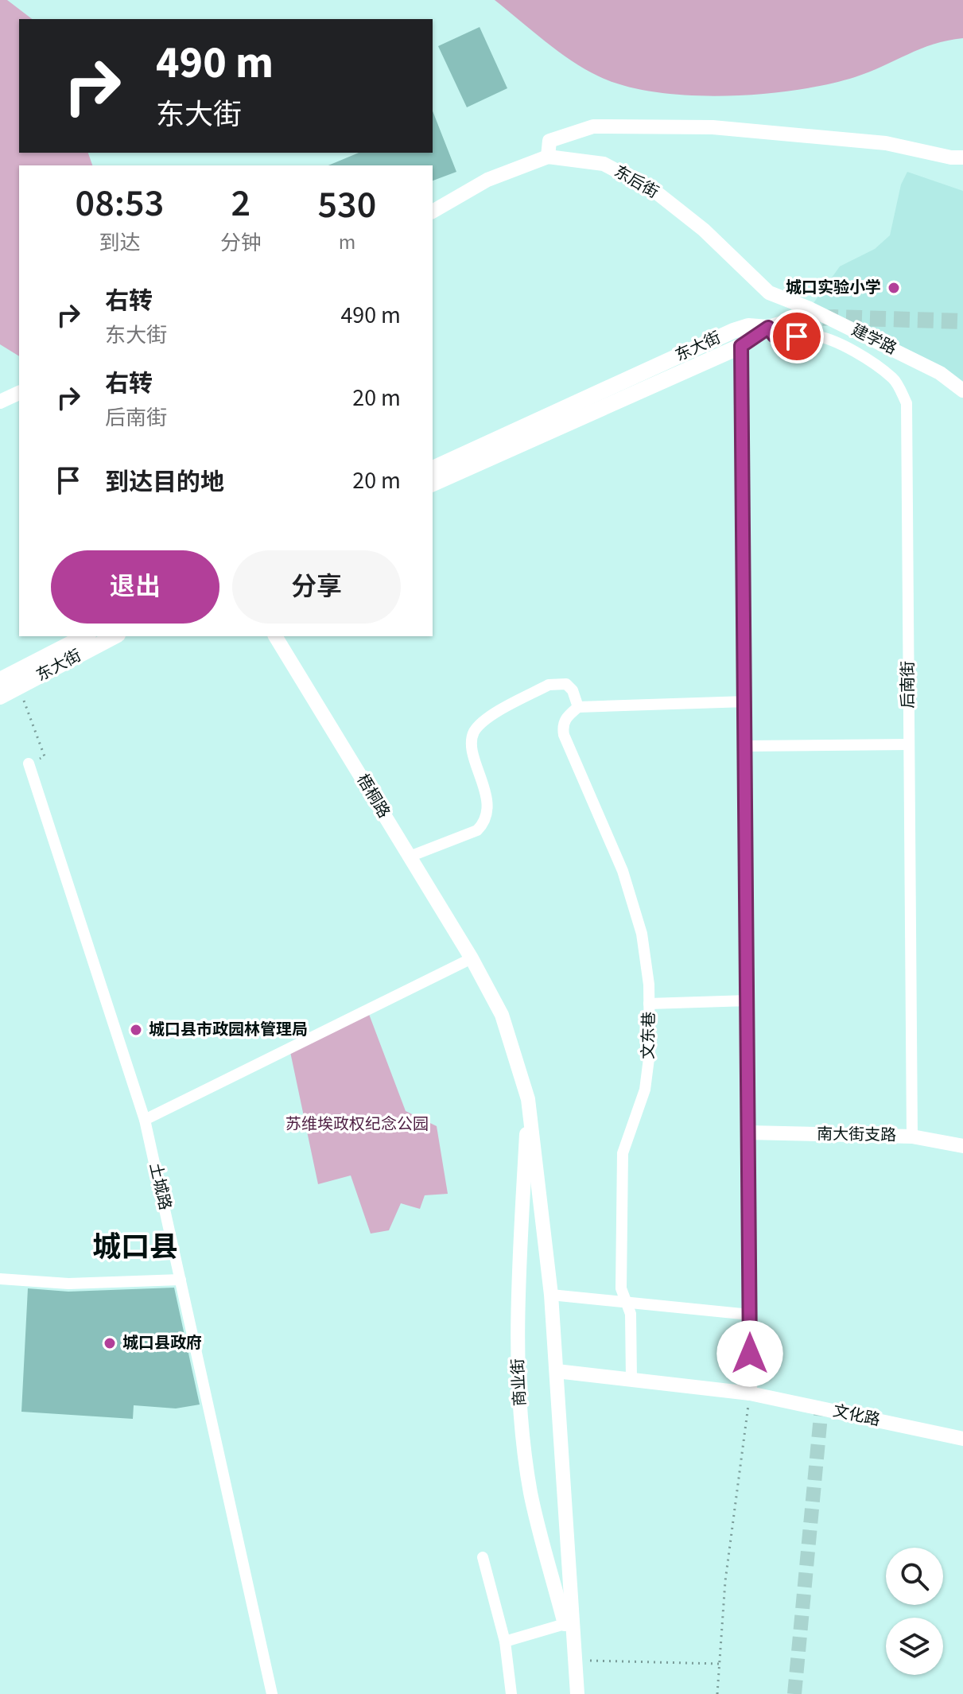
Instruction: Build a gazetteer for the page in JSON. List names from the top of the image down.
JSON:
{
  "streets": {
    "main road": ["东大街"],
    "street": [
      "东后街",
      "建学路",
      "后南街",
      "梧桐路",
      "文东巷",
      "南大街支路",
      "土城路",
      "商业街",
      "文化路"
    ]
  },
  "crossings": [
    ["东后街", "建学路"],
    ["东大街", "后南街"],
    ["后南街", "南大街支路"],
    ["梧桐路", "商业街"],
    ["文东巷", "文化路"],
    ["商业街", "文化路"]
  ],
  "districts": ["城口县"],
  "parks": ["苏维埃政权纪念公园"],
  "places": ["城口实验小学", "城口县市政园林管理局", "城口县政府"],
  "page": {
    "turn": ["490 m", "东大街"],
    "eta": [
      "08:53",
      "到达",
      "2",
      "分钟",
      "530",
      "m"
    ],
    "list": [
      {
        "name": "右转",
        "note": "东大街",
        "value": "490 m"
      },
      {
        "name": "右转",
        "note": "后南街",
        "value": "20 m"
      },
      {
        "name": "到达目的地",
        "value": "20 m"
      }
    ],
    "buttons": ["退出", "分享"]
  }
}
